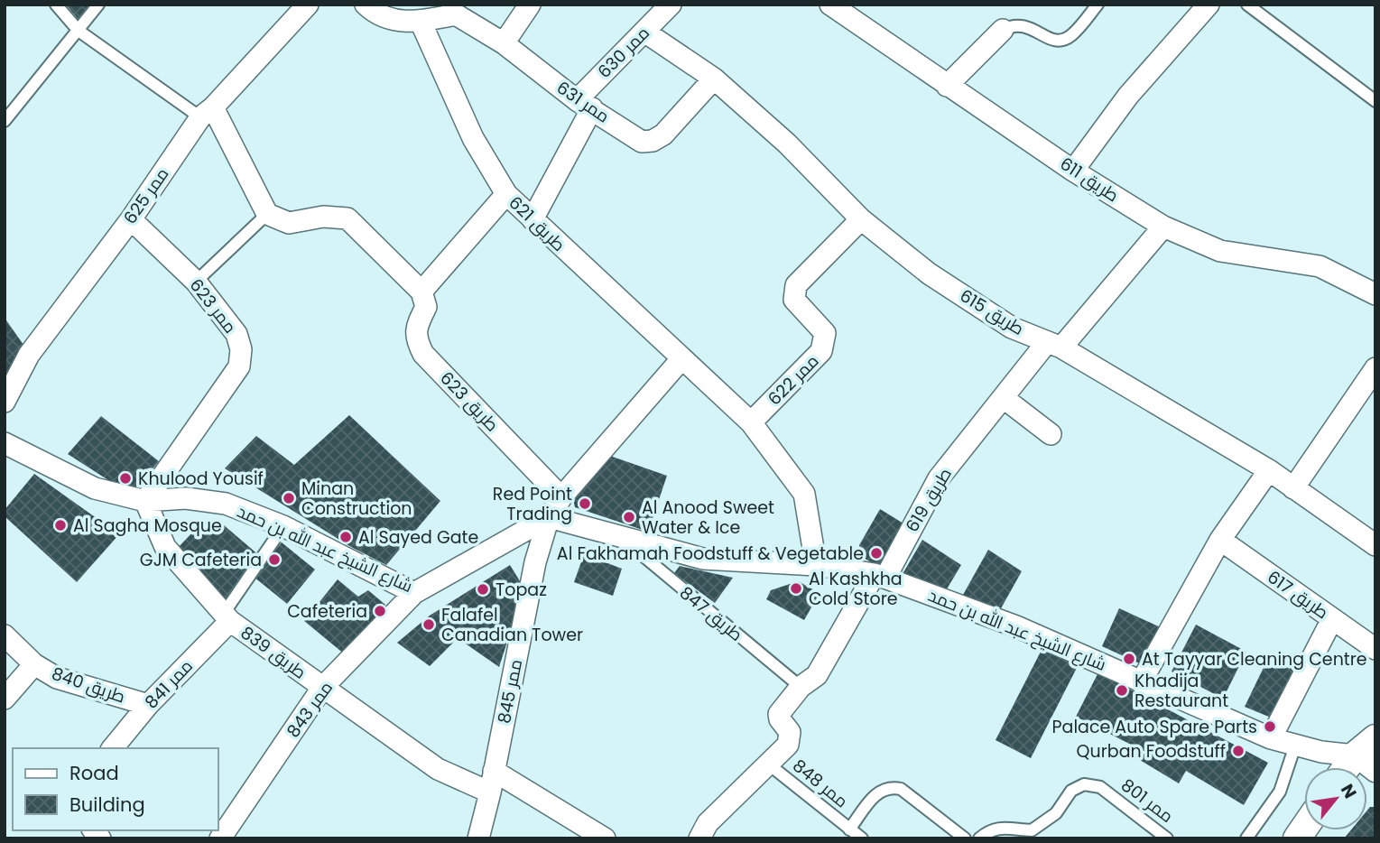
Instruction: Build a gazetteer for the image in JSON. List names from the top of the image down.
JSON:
{
  "streets": {
    "street": [
      "ممر 630",
      "ممر 631",
      "طريق 611",
      "ممر 625",
      "طريق 621",
      "ممر 623",
      "طريق 615",
      "ممر 622",
      "طريق 623",
      "طريق 619",
      "شارع الشيخ عبد الله بن حمد",
      "طريق 617",
      "طريق 839",
      "ممر 841",
      "طريق 840",
      "ممر 845",
      "ممر 843"
    ],
    "lane": ["طريق 847", "ممر 848", "ممر 801"]
  },
  "crossings": [
    ["ممر 630", "ممر 631"],
    ["ممر 630", "طريق 621"],
    ["ممر 630", "طريق 615"],
    ["ممر 631", "طريق 615"],
    ["طريق 611", "طريق 619"],
    ["ممر 625", "ممر 623"],
    ["طريق 621", "ممر 622"],
    ["طريق 621", "شارع الشيخ عبد الله بن حمد"],
    ["ممر 623", "شارع الشيخ عبد الله بن حمد"],
    ["ممر 623", "طريق 839"],
    ["طريق 615", "ممر 622"],
    ["طريق 615", "طريق 619"],
    ["طريق 619", "شارع الشيخ عبد الله بن حمد"],
    ["شارع الشيخ عبد الله بن حمد", "طريق 847"],
    ["شارع الشيخ عبد الله بن حمد", "طريق 839"],
    ["شارع الشيخ عبد الله بن حمد", "ممر 845"],
    ["شارع الشيخ عبد الله بن حمد", "ممر 843"],
    ["طريق 839", "ممر 841"],
    ["طريق 839", "ممر 845"],
    ["طريق 839", "ممر 843"],
    ["ممر 841", "طريق 840"]
  ],
  "places": [
    "Khulood Yousif",
    "Minan Construction",
    "Red Point Trading",
    "Al Anood Sweet Water & Ice",
    "Al Sagha Mosque",
    "Al Sayed Gate",
    "Al Fakhamah Foodstuff & Vegetable",
    "GJM Cafeteria",
    "Al Kashkha Cold Store",
    "Topaz",
    "Cafeteria",
    "Falafel Canadian Tower",
    "At Tayyar Cleaning Centre",
    "Khadija Restaurant",
    "Palace Auto Spare Parts",
    "Qurban Foodstuff"
  ],
  "legend": ["Road", "Building"],
  "north": "top right"
}
